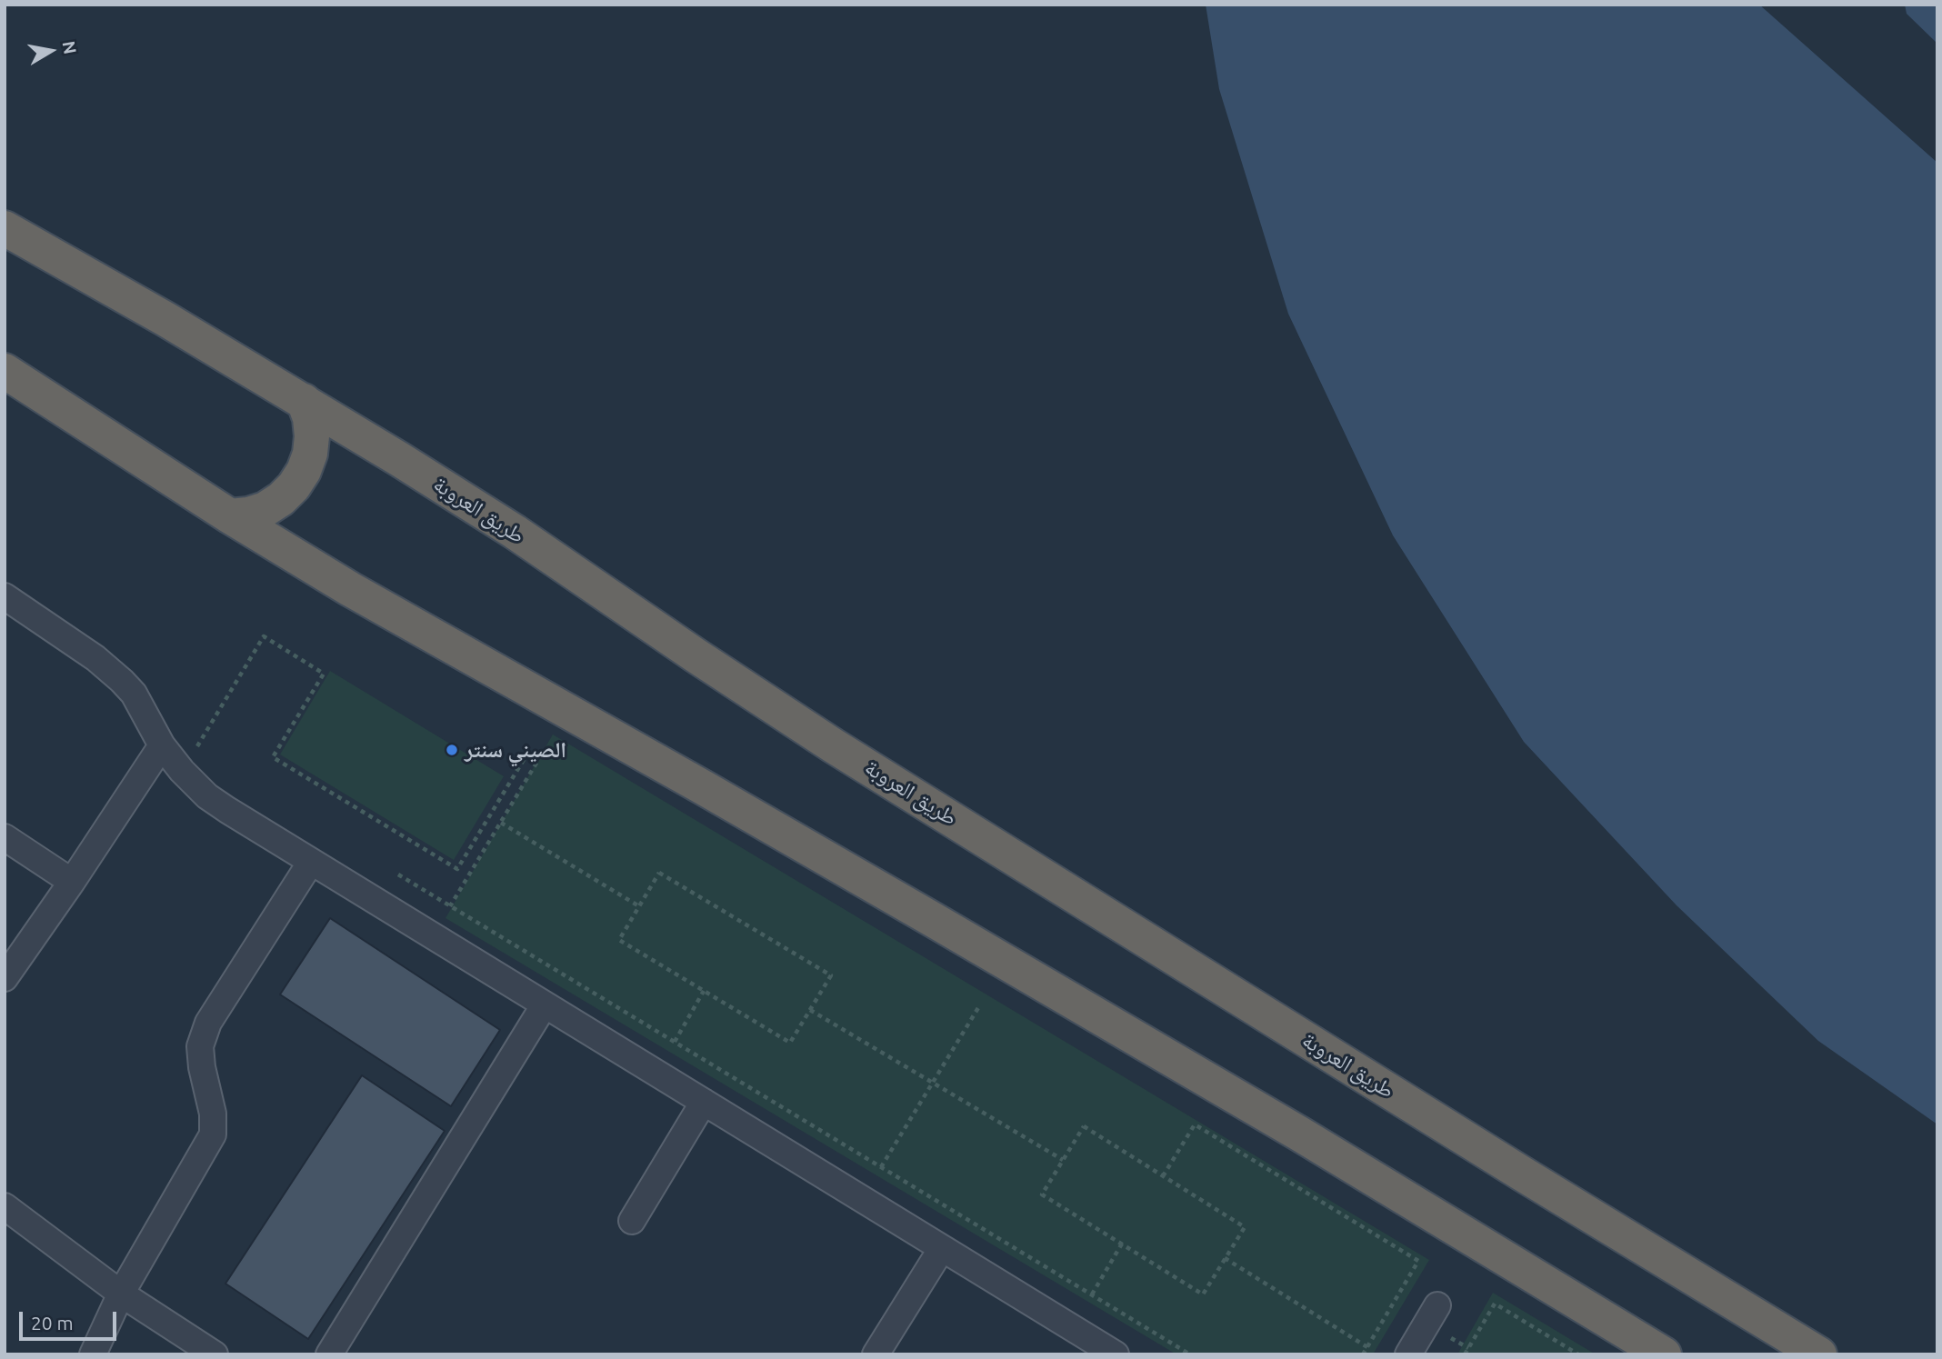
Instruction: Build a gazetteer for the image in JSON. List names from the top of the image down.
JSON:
{
  "streets": {
    "highway": ["طريق العروبة"]
  },
  "places": ["الصيني سنتر"],
  "scale_bar": "20 m",
  "north": "right"
}
